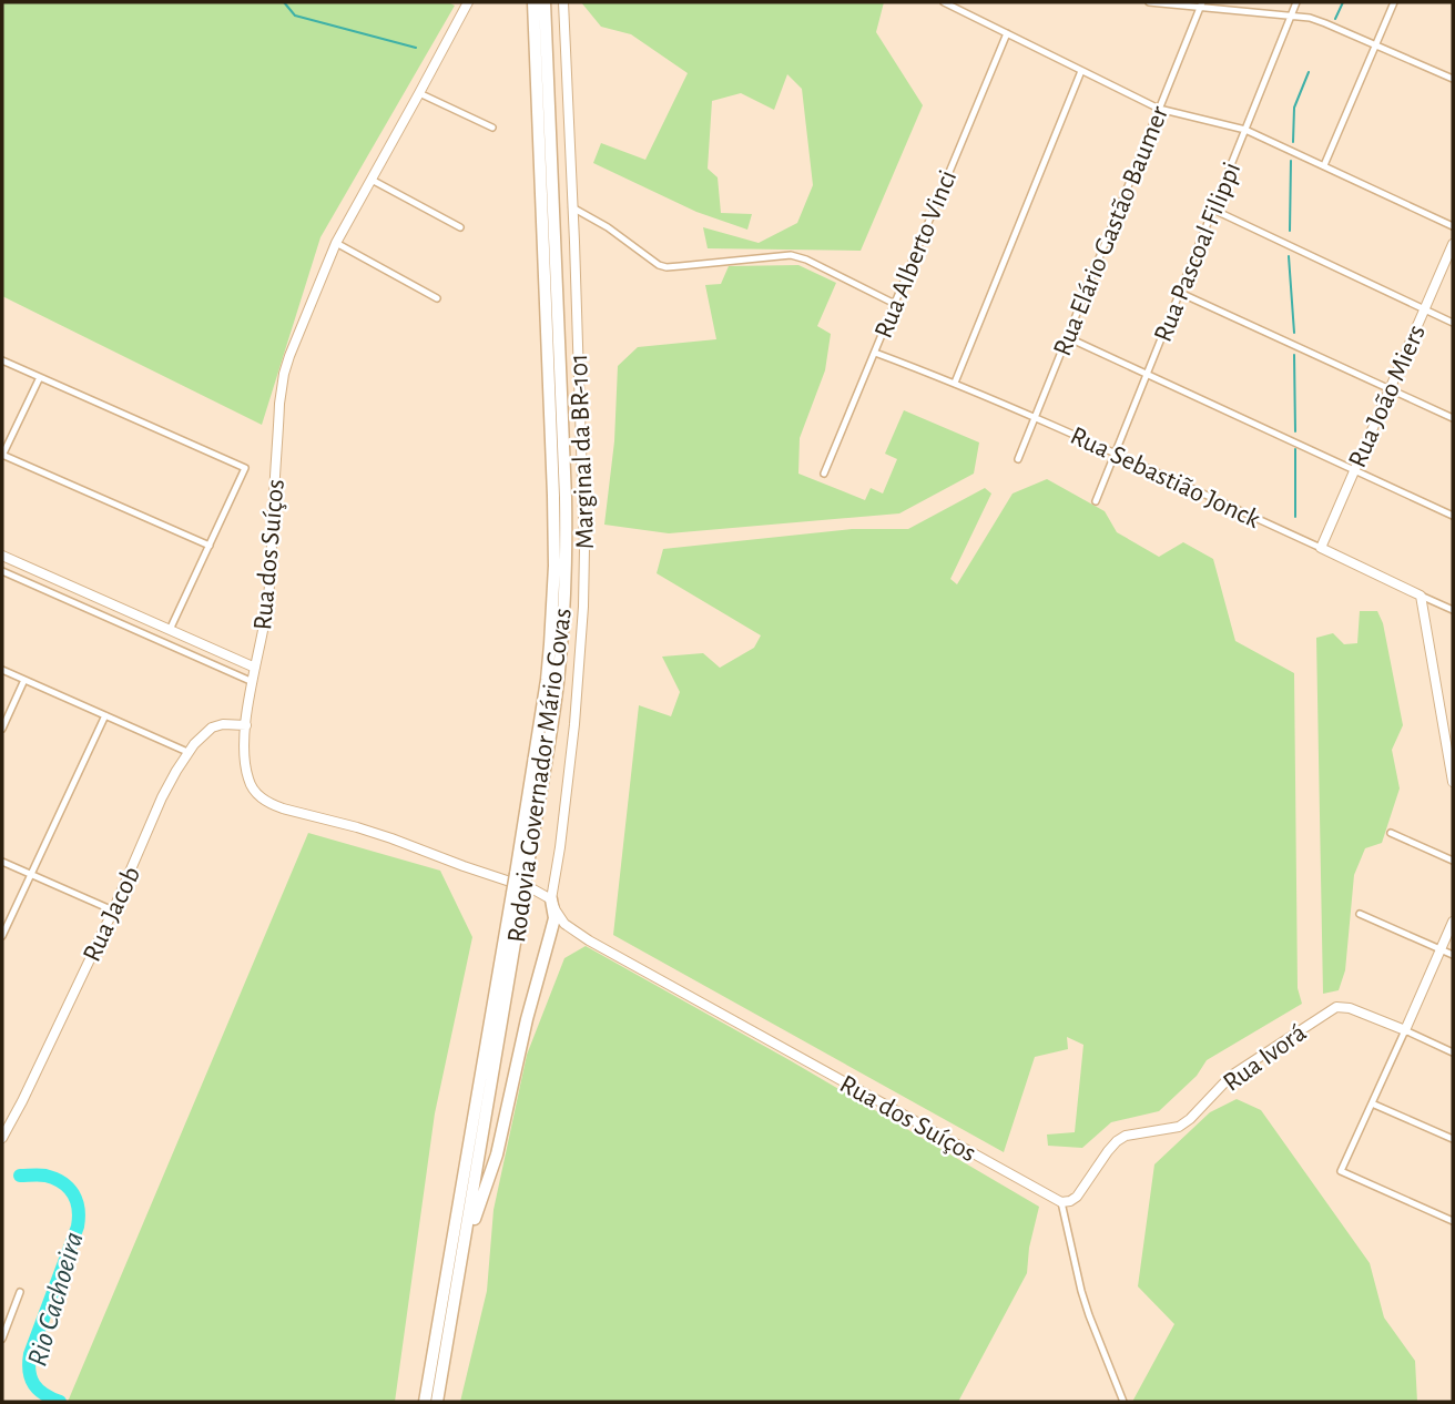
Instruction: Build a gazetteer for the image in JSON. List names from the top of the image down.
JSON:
{
  "streets": {
    "highway": ["Rodovia Governador Mário Covas"],
    "street": [
      "Rua Elário Gastão Baumer",
      "Rua Pascoal Filippi",
      "Rua Alberto Vinci",
      "Rua João Miers",
      "Marginal da BR-101",
      "Rua Sebastião Jonck",
      "Rua dos Suíços",
      "Rua Jacob",
      "Rua Ivorá"
    ]
  },
  "crossings": [
    ["Rua Elário Gastão Baumer", "Rua Sebastião Jonck"],
    ["Rua Pascoal Filippi", "Rua Sebastião Jonck"],
    ["Rua Alberto Vinci", "Rua Sebastião Jonck"],
    ["Rua João Miers", "Rua Sebastião Jonck"],
    ["Marginal da BR-101", "Rua dos Suíços"],
    ["Rua dos Suíços", "Rua Jacob"],
    ["Rua dos Suíços", "Rua Ivorá"]
  ],
  "water": ["Rio Cachoeira"]
}
